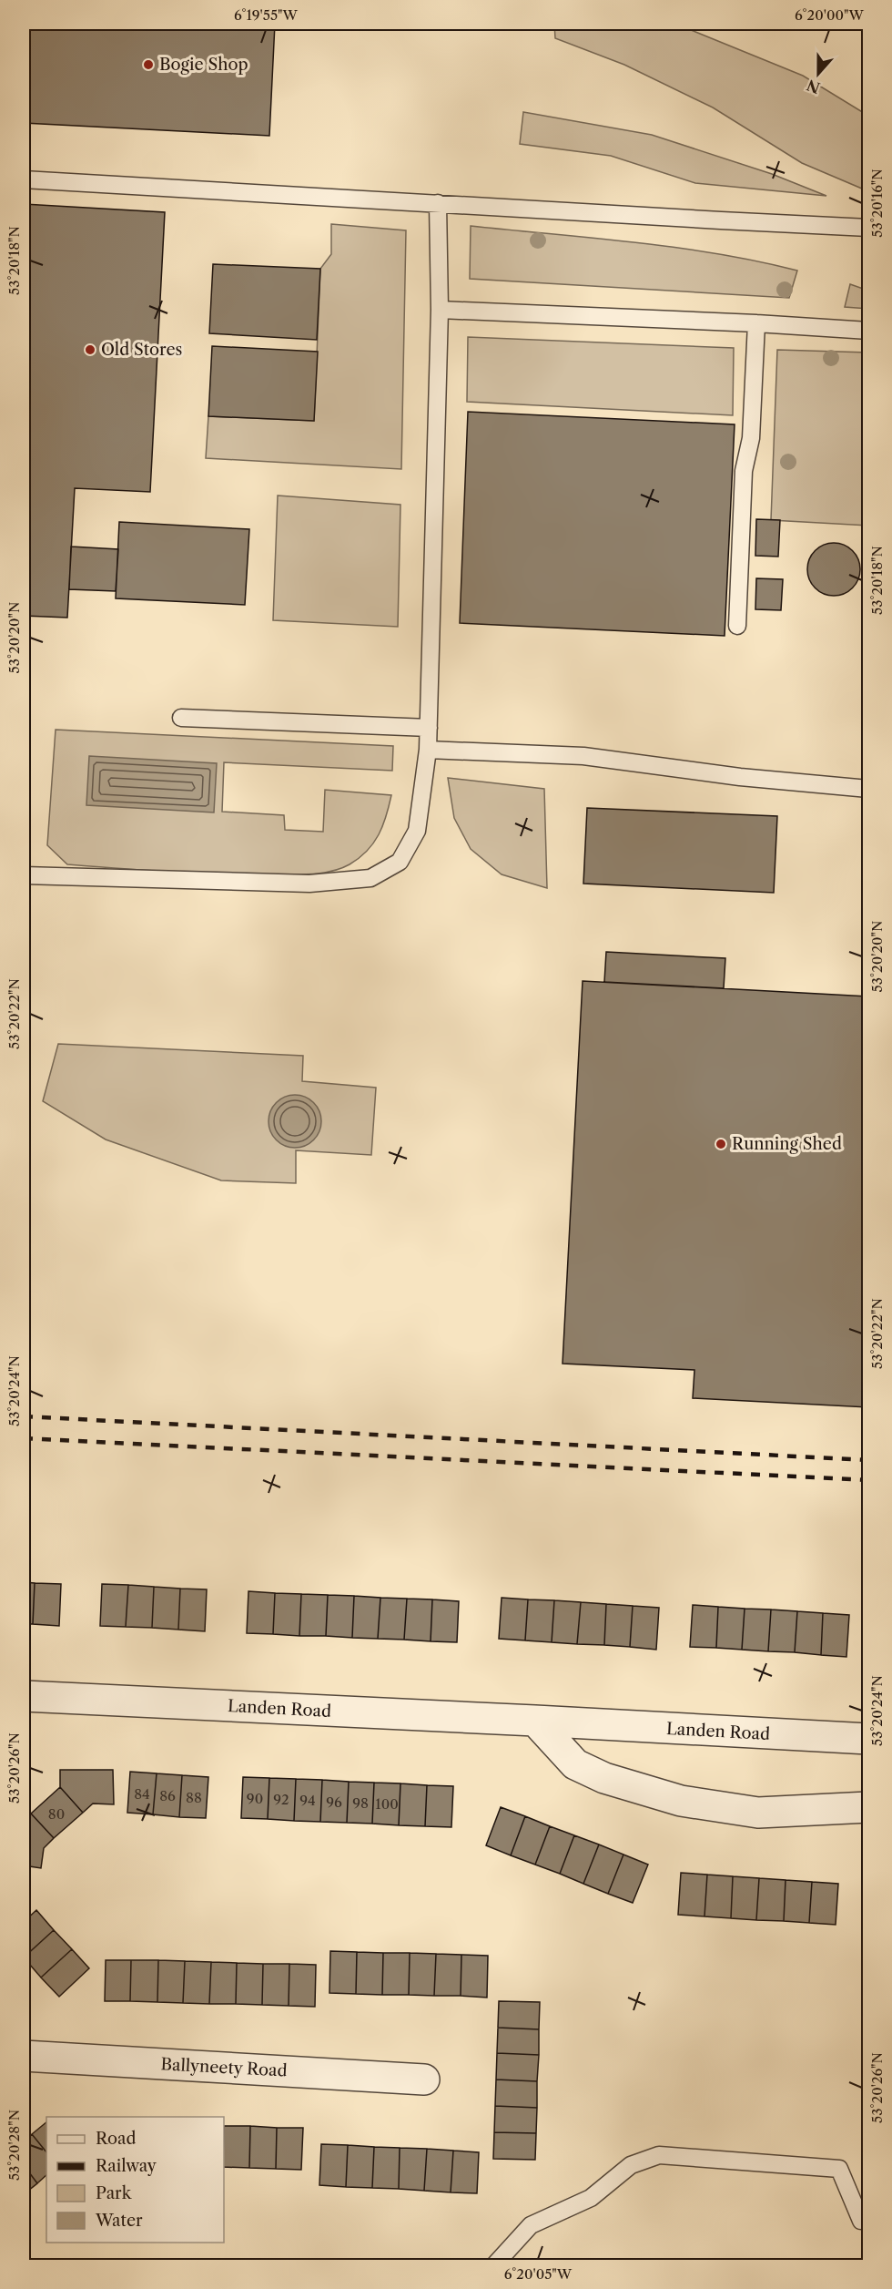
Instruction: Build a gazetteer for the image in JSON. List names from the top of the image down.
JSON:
{
  "streets": {
    "street": ["Landen Road", "Ballyneety Road"]
  },
  "places": ["Bogie Shop", "Old Stores", "Running Shed"],
  "house_numbers": [
    "84",
    "86",
    "88",
    "90",
    "92",
    "94",
    "96",
    "98",
    "100",
    "80"
  ],
  "legend": [
    "Road",
    "Railway",
    "Park",
    "Water"
  ],
  "north": "bottom",
  "coordinates": [
    "6°19'55\"W",
    "6°20'00\"W",
    "53°20'16\"N",
    "53°20'18\"N",
    "53°20'20\"N",
    "53°20'22\"N",
    "53°20'24\"N",
    "53°20'26\"N",
    "53°20'28\"N",
    "6°20'05\"W"
  ]
}
